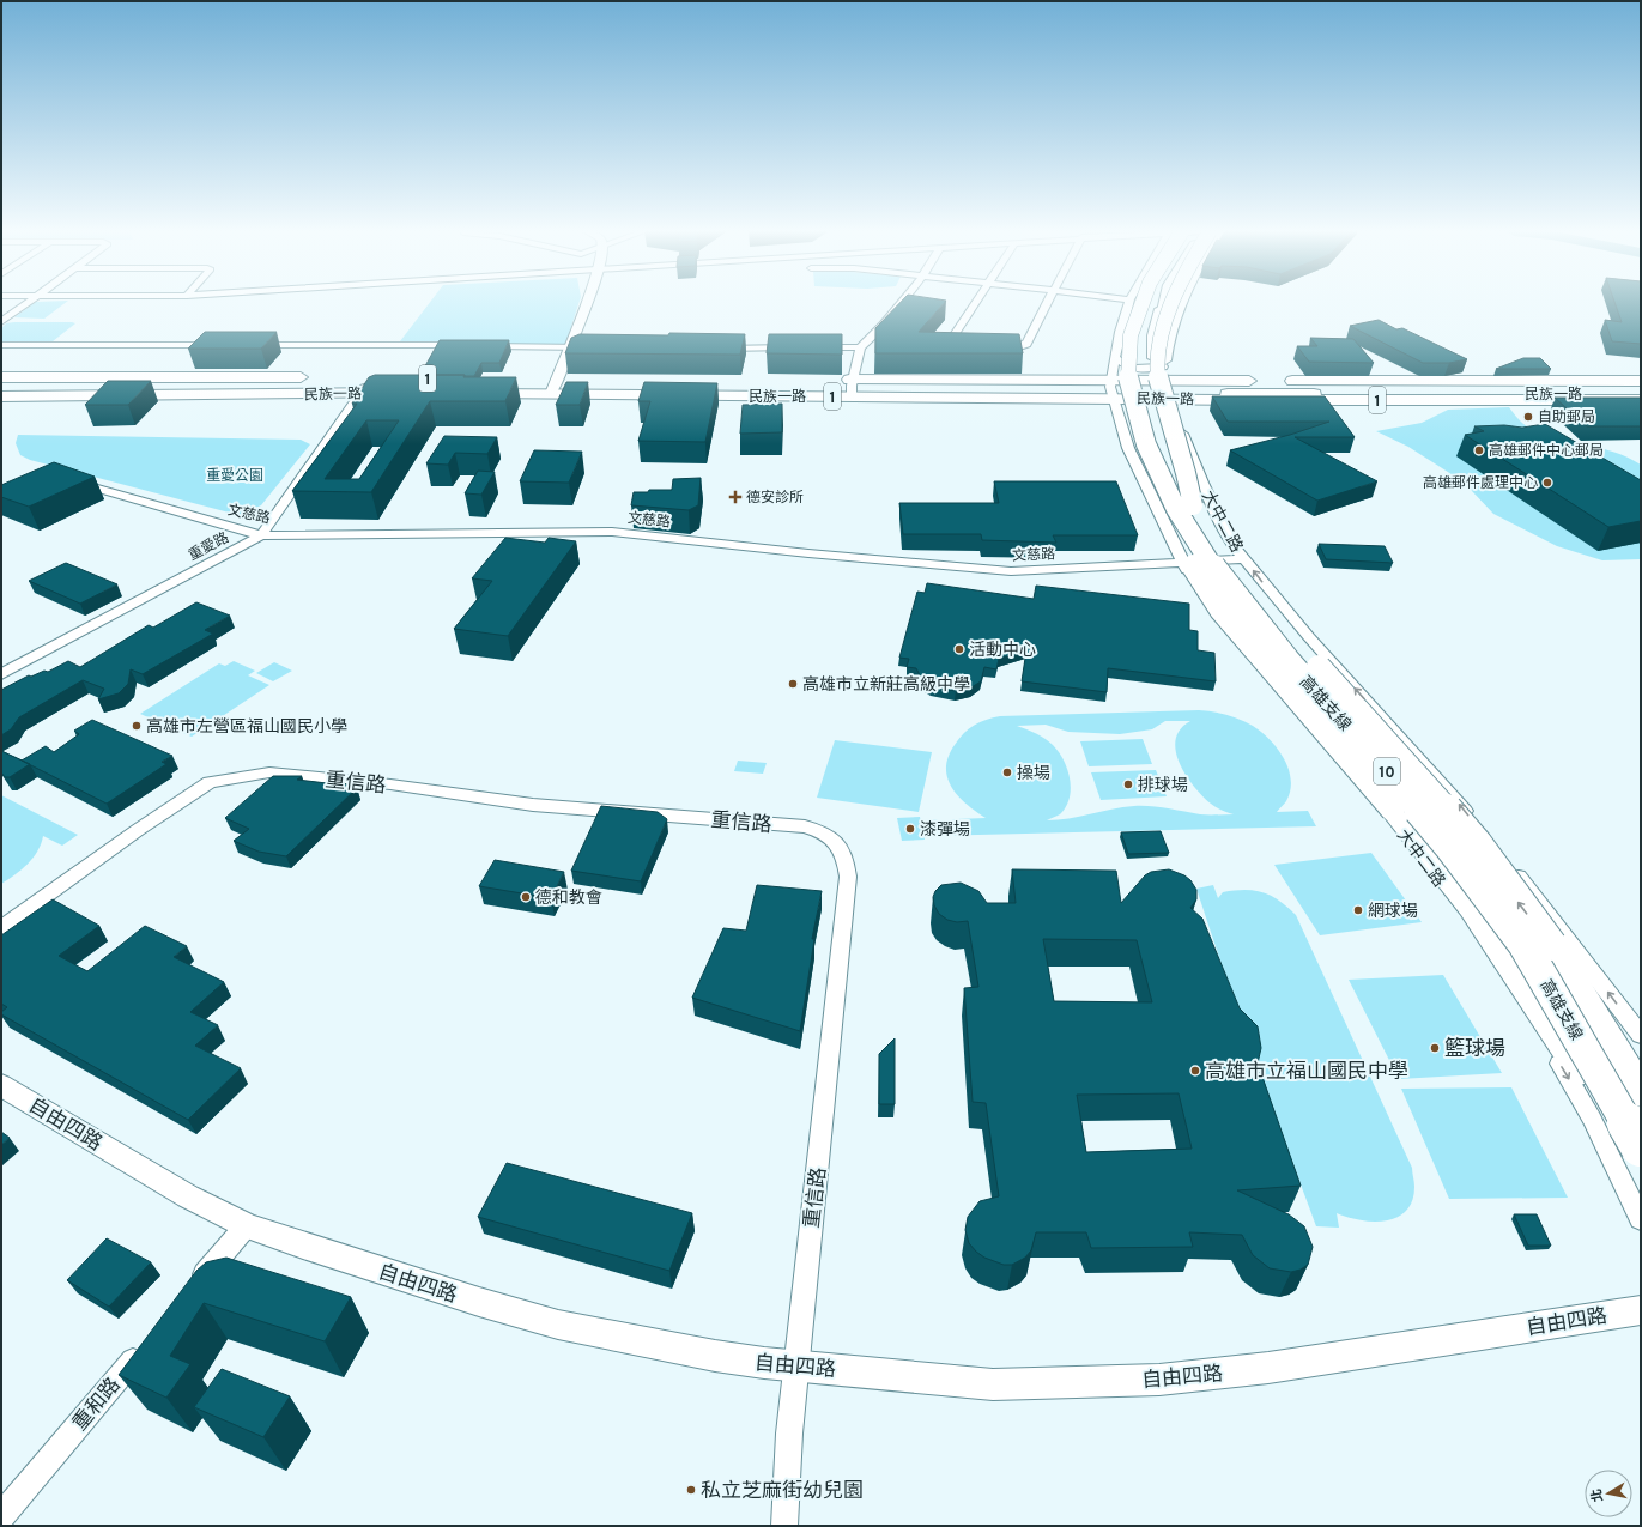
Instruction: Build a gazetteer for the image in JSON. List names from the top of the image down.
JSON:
{
  "streets": {
    "highway": ["高雄支線", "10"],
    "main road": ["1", "民族一路"],
    "street": [
      "文慈路",
      "大中二路",
      "重愛路",
      "重信路",
      "自由四路",
      "重和路"
    ]
  },
  "crossings": [
    ["民族一路", "大中二路"],
    ["民族一路", "重愛路"],
    ["民族一路", "高雄支線"],
    ["文慈路", "大中二路"],
    ["文慈路", "重愛路"],
    ["大中二路", "高雄支線"],
    ["重信路", "自由四路"]
  ],
  "parks": ["重愛公園"],
  "places": {
    "other": [
      "自助郵局",
      "高雄郵件中心郵局",
      "高雄郵件處理中心",
      "活動中心",
      "高雄市立新莊高級中學",
      "高雄市左營區福山國民小學",
      "操場",
      "排球場",
      "漆彈場",
      "德和教會",
      "網球場",
      "籃球場",
      "高雄市立福山國民中學",
      "私立芝麻街幼兒園"
    ],
    "health": ["德安診所"]
  },
  "north": "left"
}
